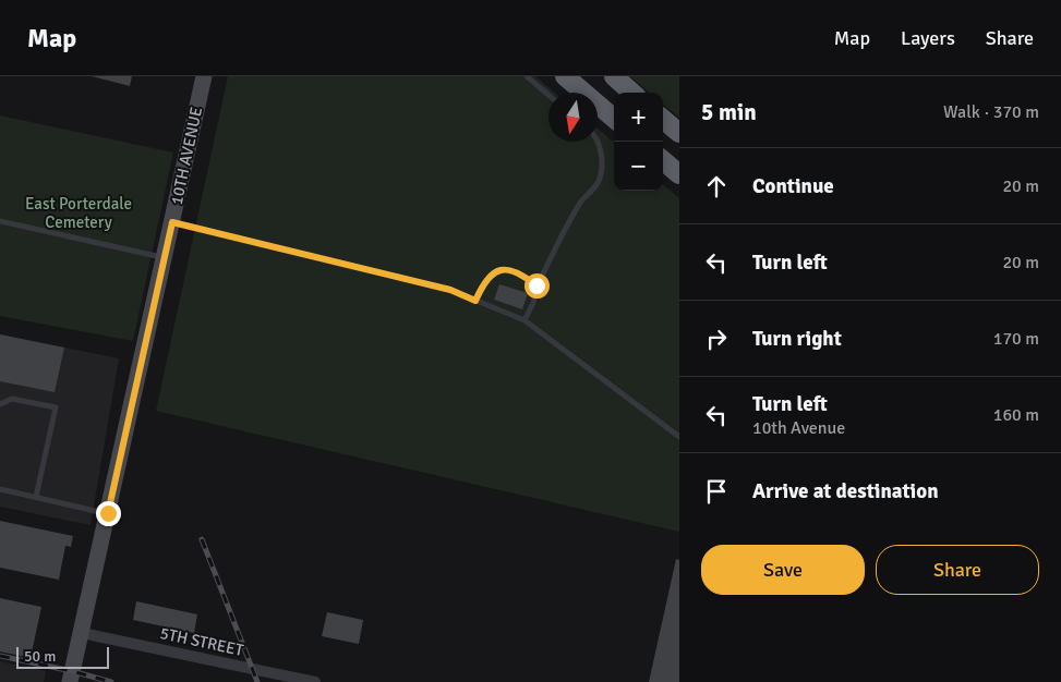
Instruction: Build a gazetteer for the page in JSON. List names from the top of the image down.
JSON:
{
  "streets": {
    "main road": ["10TH AVENUE"],
    "street": ["5TH STREET"]
  },
  "crossings": [
    ["10TH AVENUE", "5TH STREET"]
  ],
  "parks": ["East Porterdale Cemetery"],
  "scale_bar": "50 m",
  "north": "bottom",
  "page": {
    "header": "Map",
    "nav": ["Map", "Layers", "Share"],
    "heading": ["5 min", "Walk · 370 m"],
    "map_buttons": ["+", "−"],
    "list": [
      ["Continue", "20 m"],
      ["Turn left", "20 m"],
      ["Turn right", "170 m"],
      ["Turn left", "10th Avenue", "160 m"],
      "Arrive at destination"
    ],
    "buttons": ["Save", "Share"],
    "scale": "50 m"
  }
}
